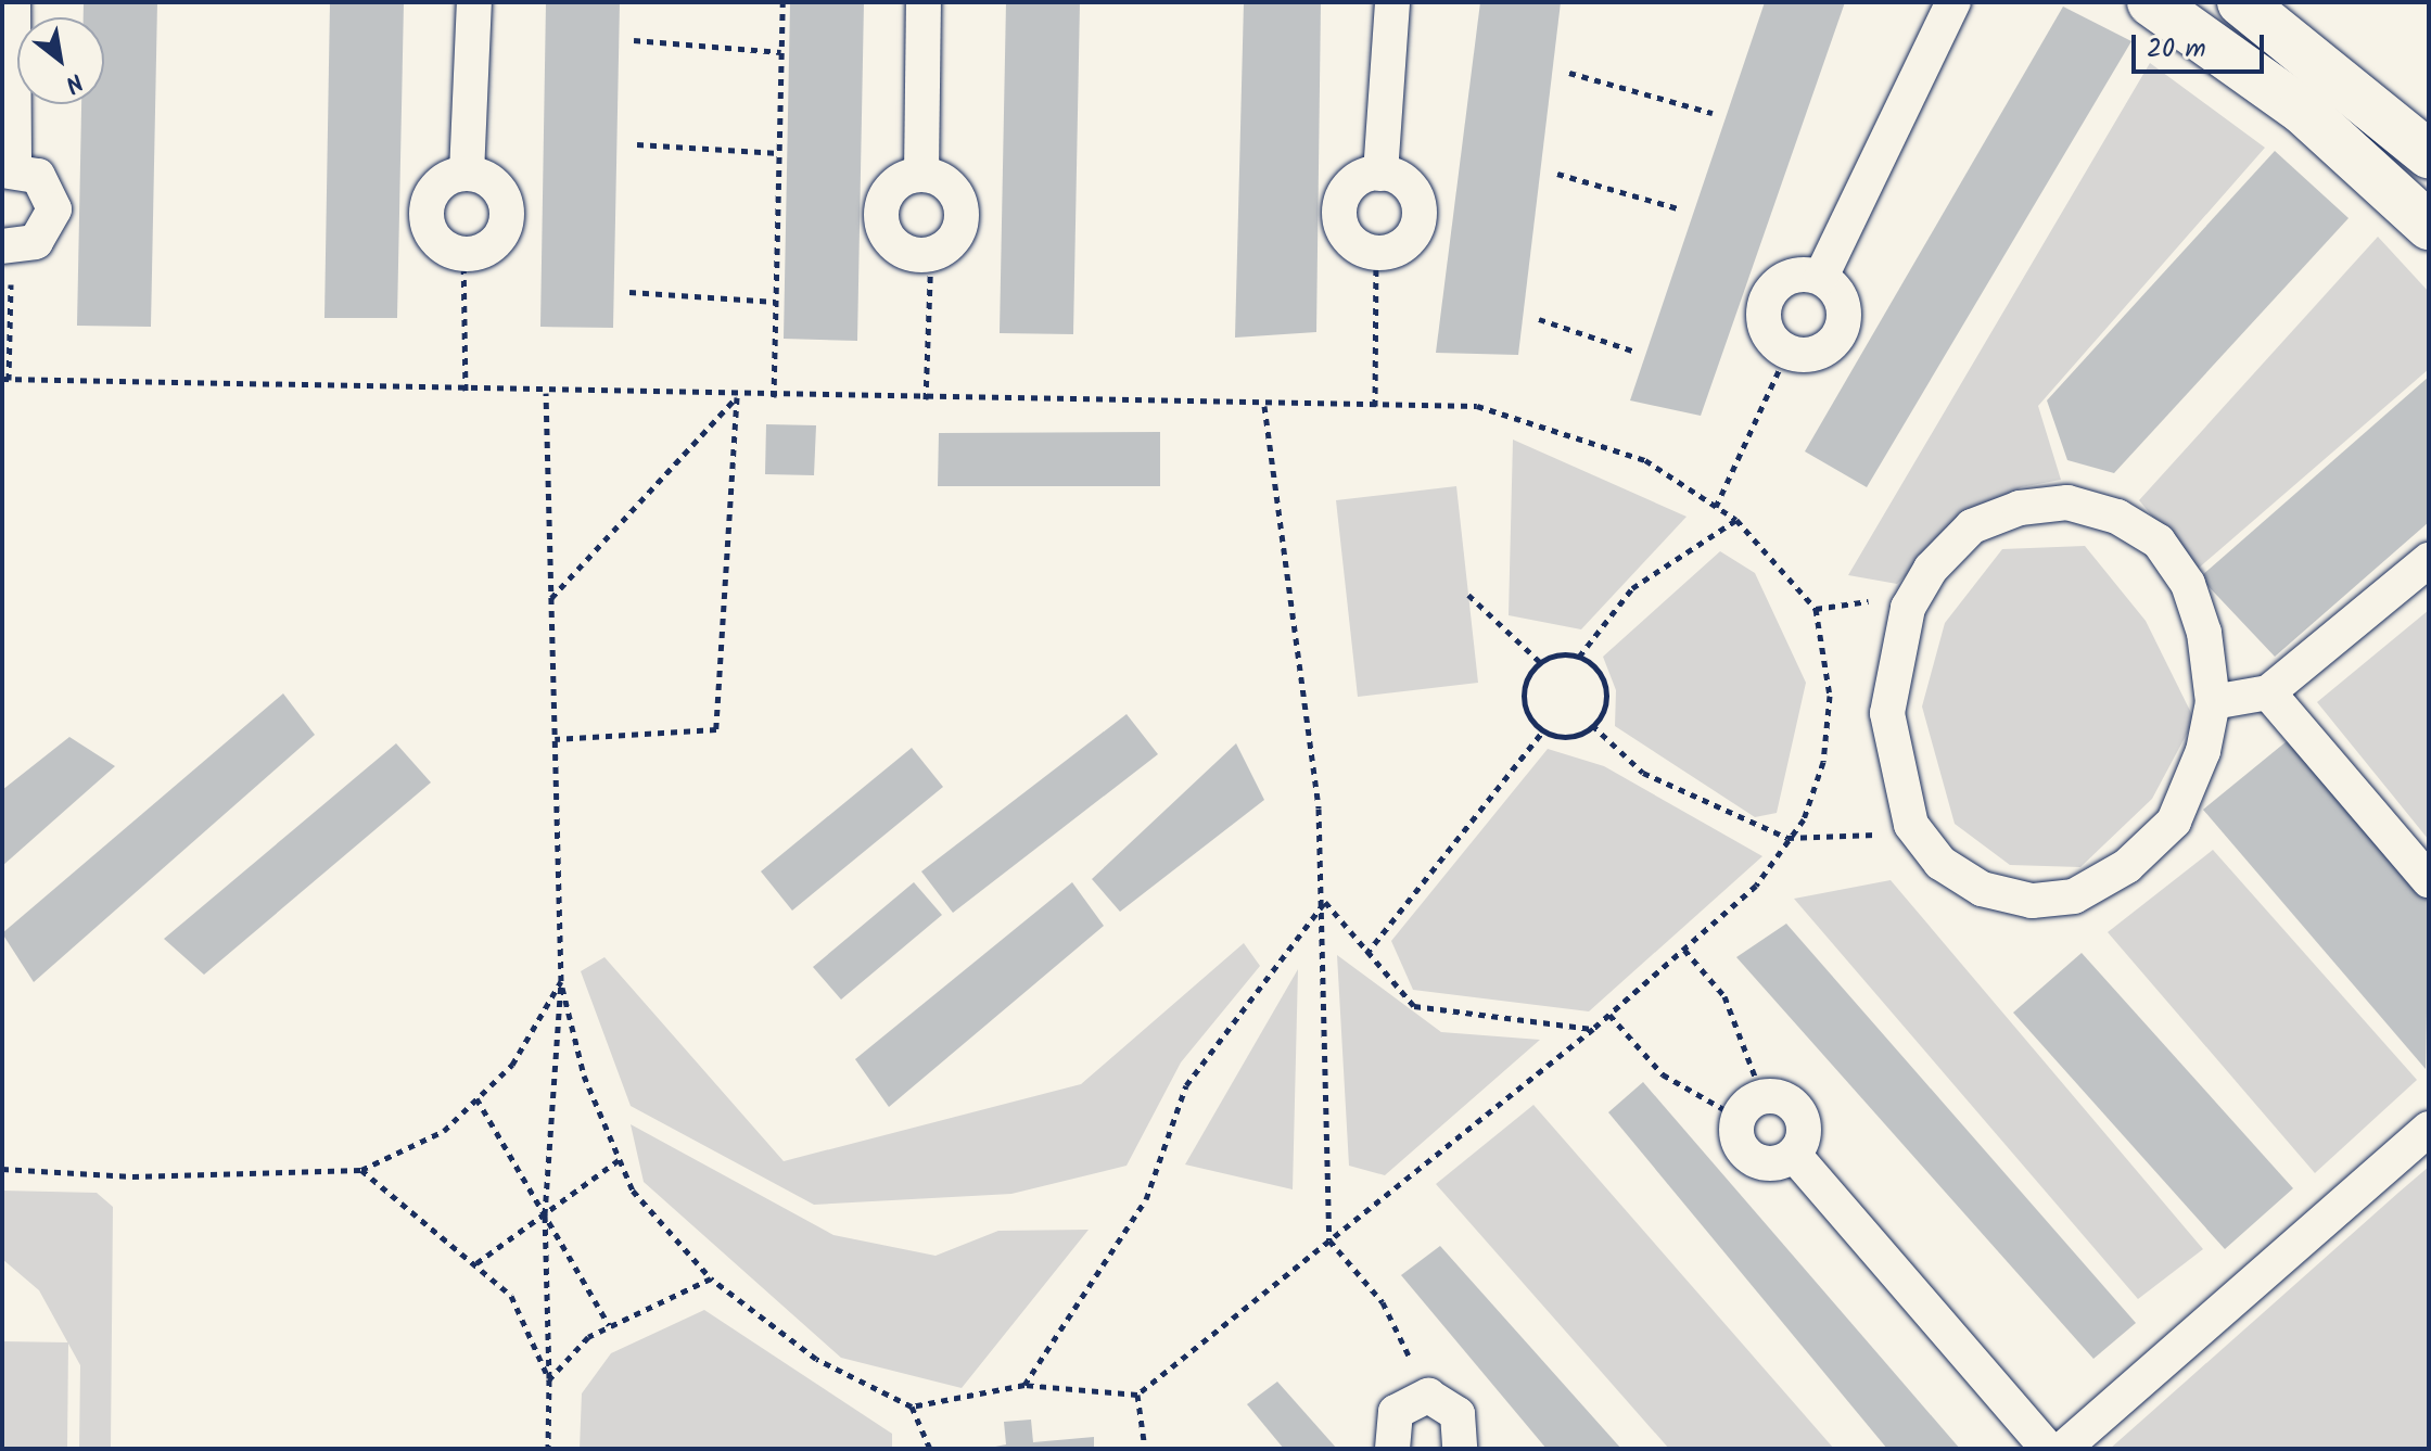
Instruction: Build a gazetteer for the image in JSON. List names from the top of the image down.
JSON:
{
  "scale_bar": "20 m",
  "north": "bottom right"
}
